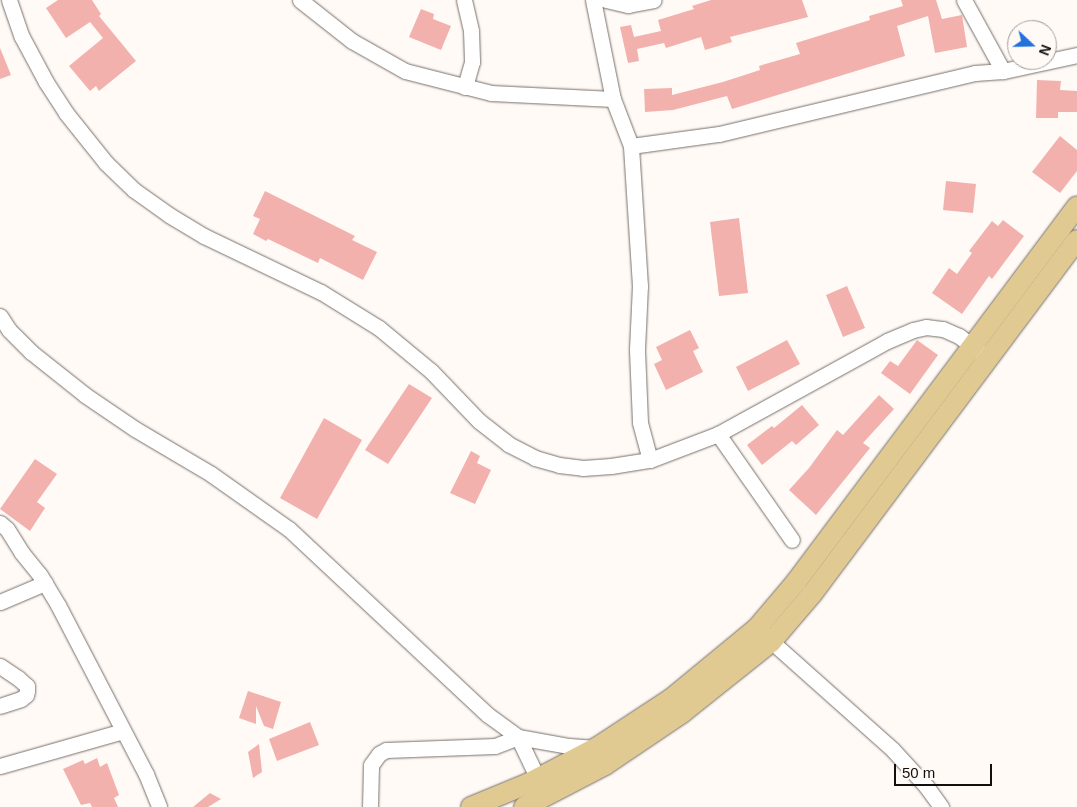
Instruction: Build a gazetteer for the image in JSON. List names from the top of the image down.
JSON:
{
  "scale_bar": "50 m",
  "north": "right"
}
